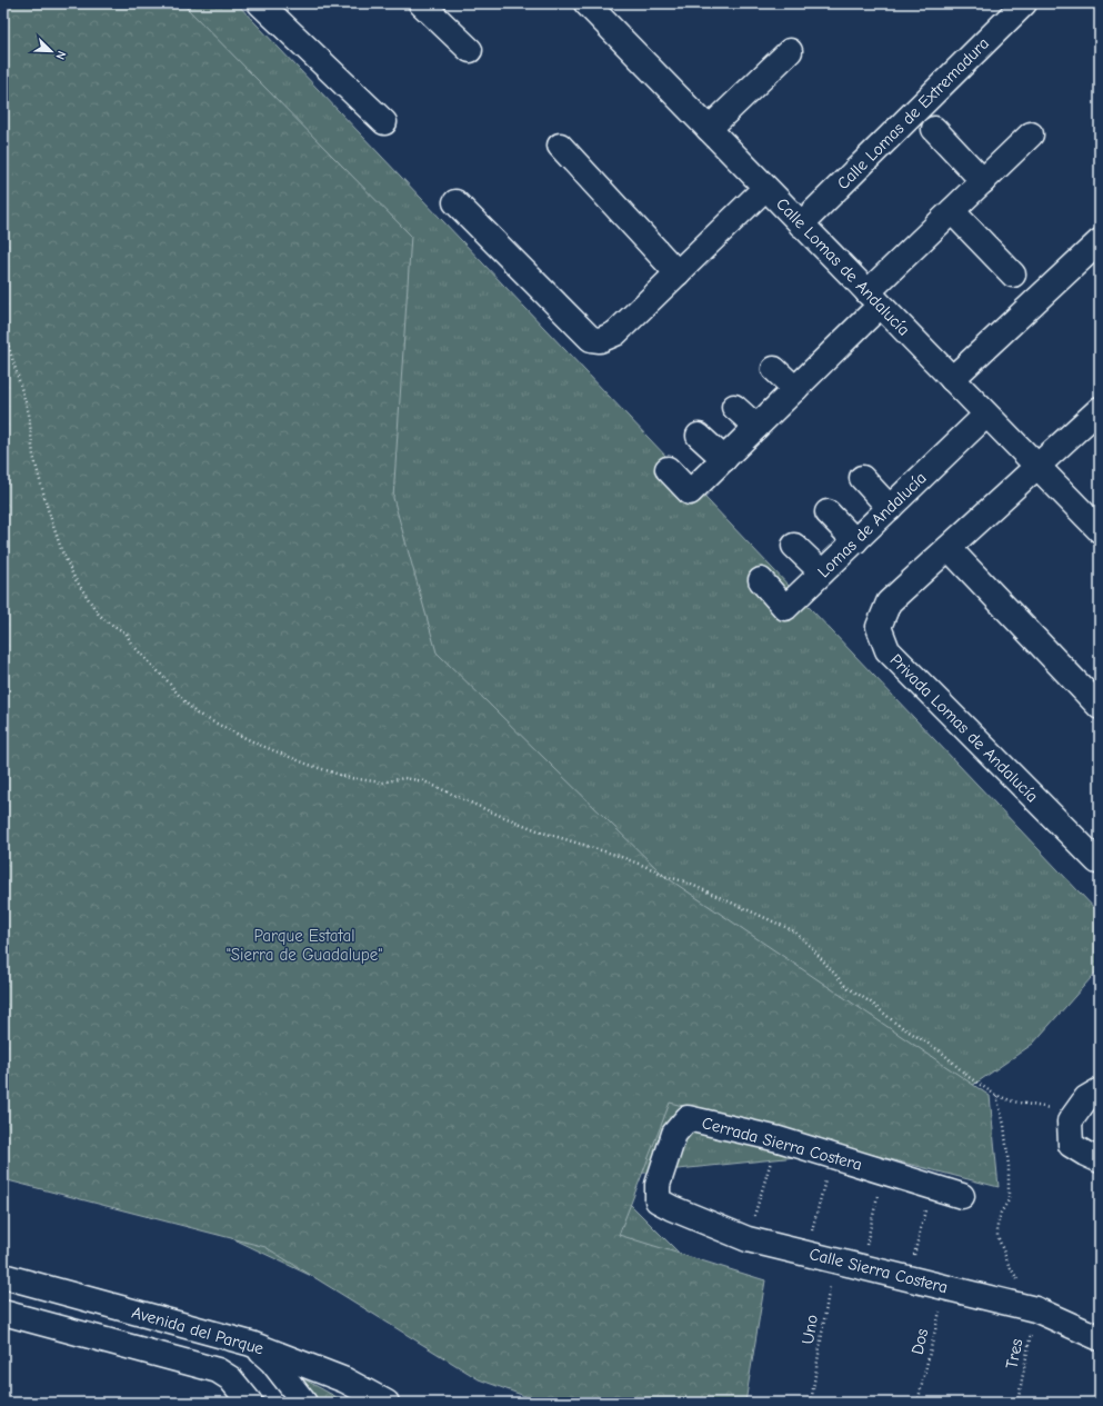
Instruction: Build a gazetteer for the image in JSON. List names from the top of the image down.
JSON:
{
  "streets": {
    "street": [
      "Calle Lomas de Extremadura",
      "Calle Lomas de Andalucía",
      "Lomas de Andalucía",
      "Privada Lomas de Andalucía",
      "Cerrada Sierra Costera",
      "Calle Sierra Costera",
      "Avenida del Parque"
    ],
    "path": ["Uno", "Dos", "Tres"]
  },
  "crossings": [
    ["Calle Lomas de Extremadura", "Calle Lomas de Andalucía"],
    ["Calle Lomas de Andalucía", "Lomas de Andalucía"],
    ["Calle Lomas de Andalucía", "Privada Lomas de Andalucía"],
    ["Cerrada Sierra Costera", "Calle Sierra Costera"],
    ["Calle Sierra Costera", "Uno"],
    ["Calle Sierra Costera", "Dos"],
    ["Calle Sierra Costera", "Tres"]
  ],
  "parks": ["Parque Estatal \"Sierra de Guadalupe\""],
  "north": "bottom right"
}
